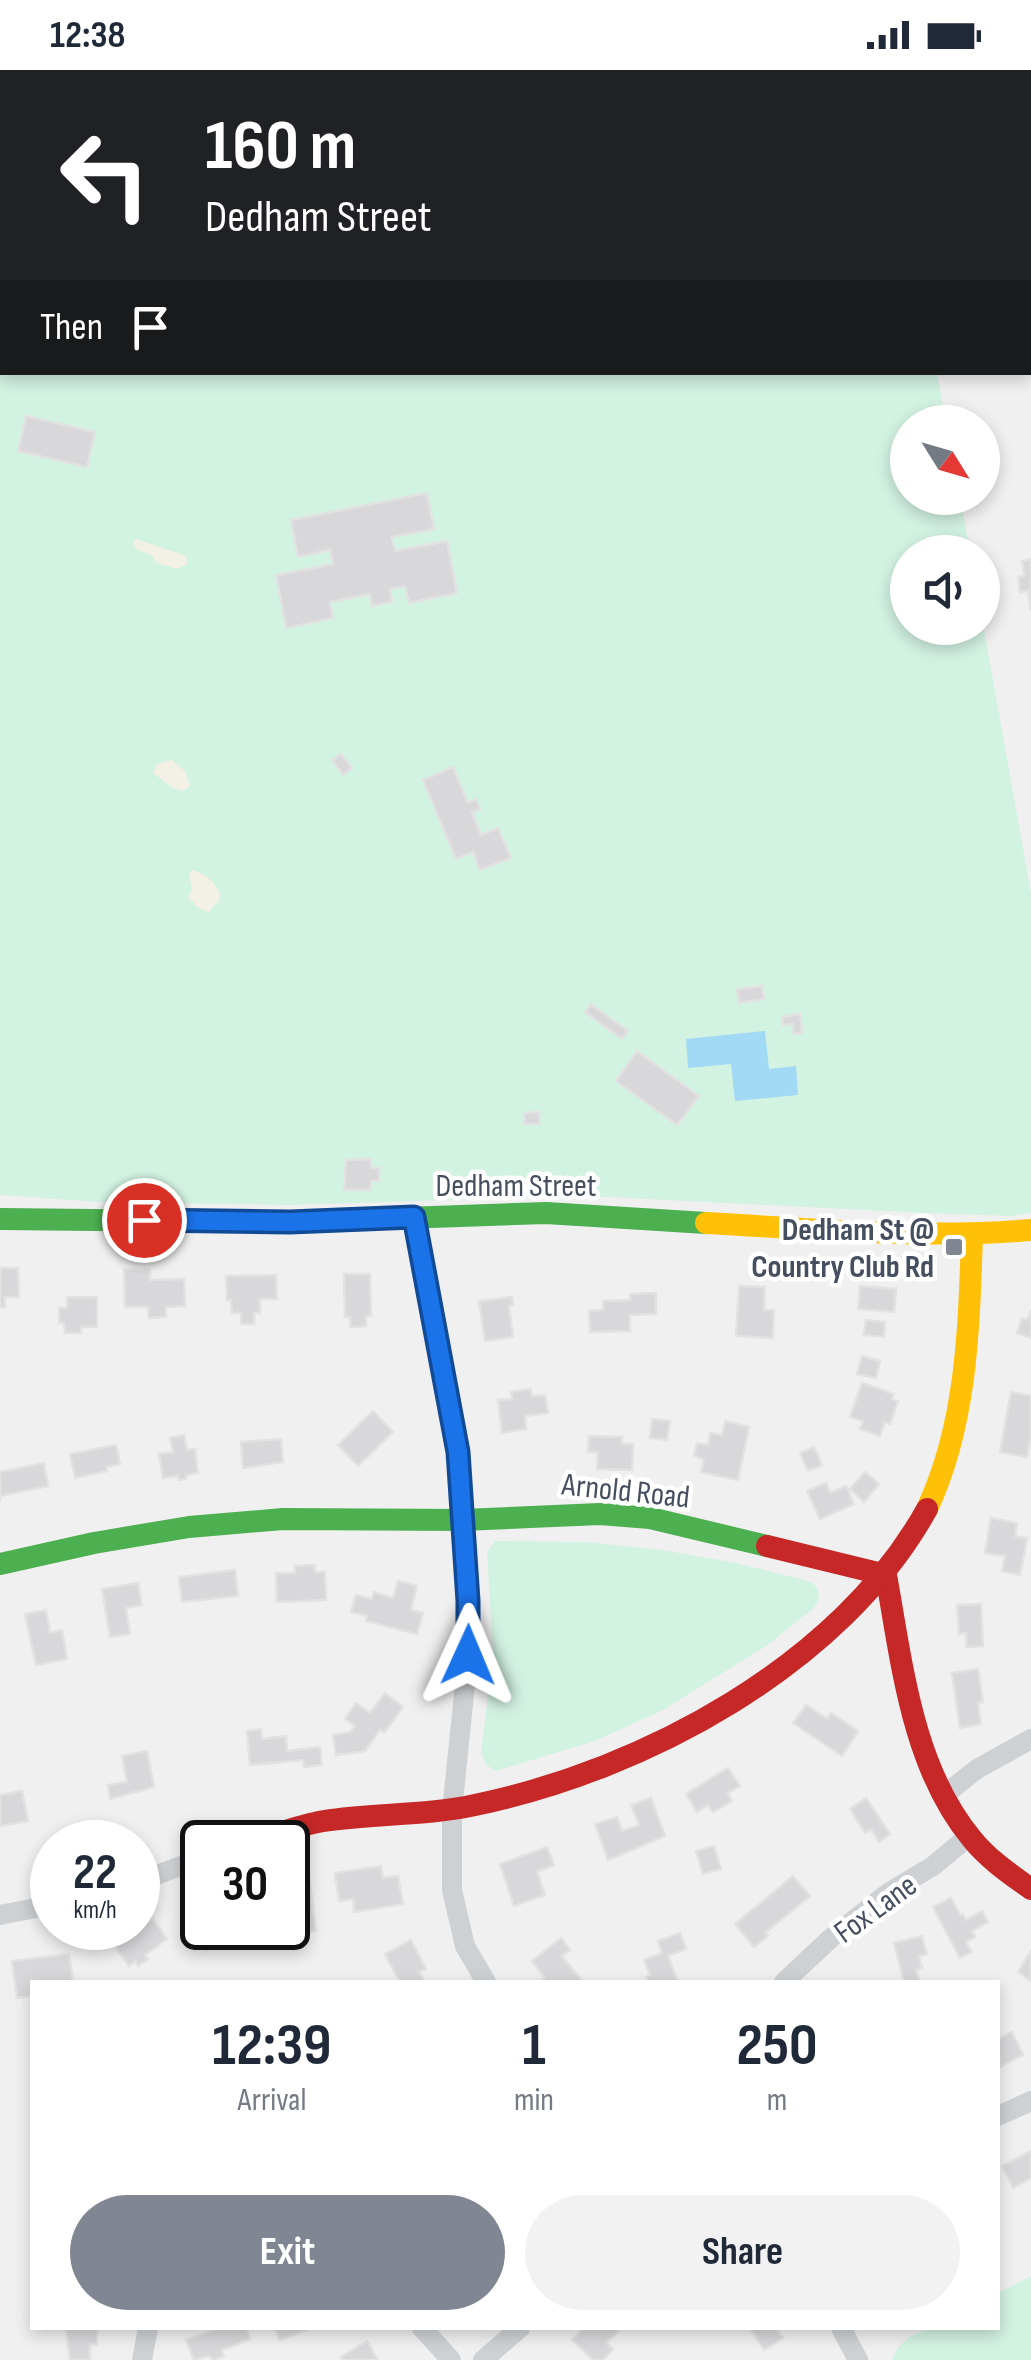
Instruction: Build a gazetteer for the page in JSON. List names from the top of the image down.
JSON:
{
  "streets": {
    "street": ["Dedham Street", "Arnold Road", "Fox Lane"]
  },
  "places": {
    "transit": ["Dedham St @ Country Club Rd"]
  },
  "north": "bottom right",
  "page": {
    "status": "12:38",
    "turn": ["160 m", "Dedham Street"],
    "then": "Then",
    "speed": "22 km/h",
    "limit": "30",
    "eta": [
      "12:39",
      "Arrival",
      "1",
      "min",
      "250",
      "m"
    ],
    "buttons": ["Exit", "Share"]
  }
}
